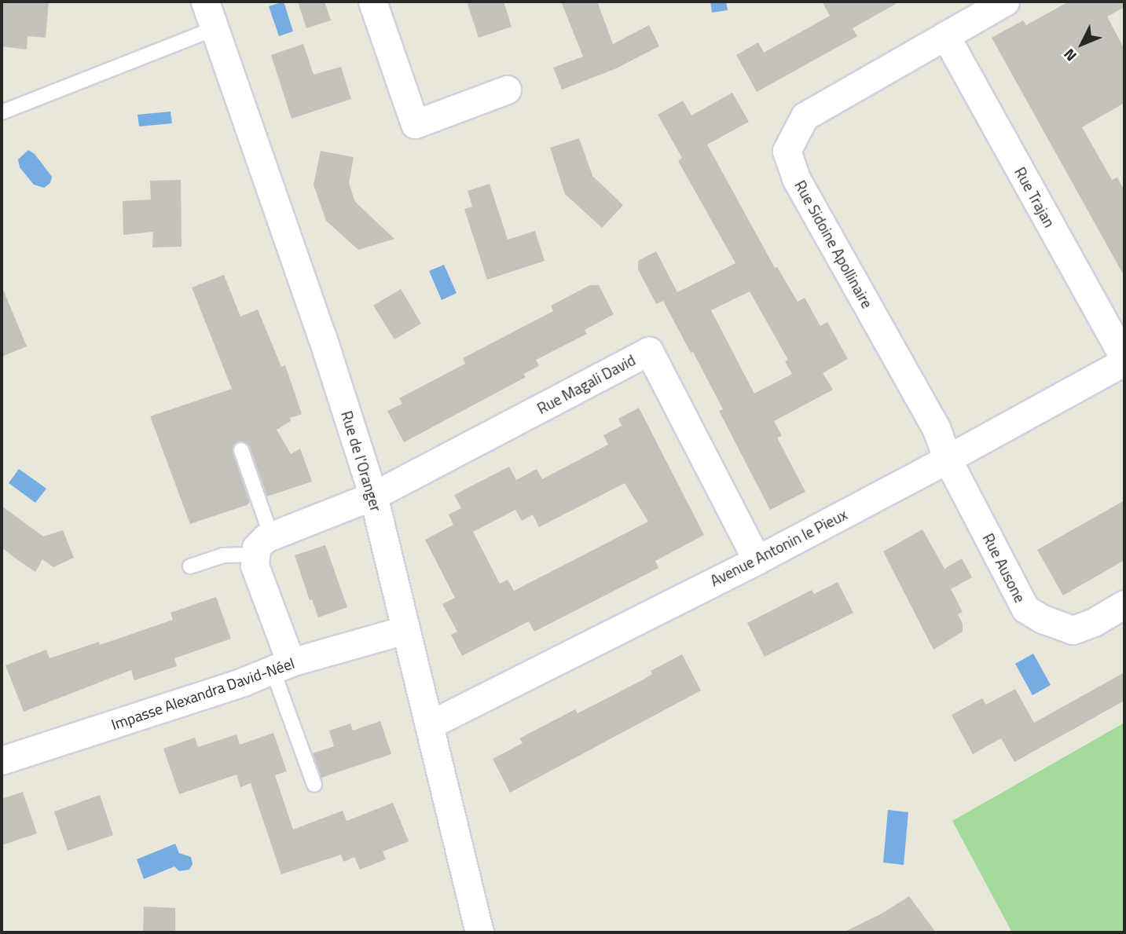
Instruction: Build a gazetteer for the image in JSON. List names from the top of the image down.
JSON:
{
  "streets": {
    "street": [
      "Rue Trajan",
      "Rue Sidoine Apollinaire",
      "Rue Magali David",
      "Rue de l'Oranger",
      "Avenue Antonin le Pieux",
      "Rue Ausone",
      "Impasse Alexandra David-Néel"
    ]
  },
  "crossings": [
    ["Rue Trajan", "Rue Sidoine Apollinaire"],
    ["Rue Trajan", "Avenue Antonin le Pieux"],
    ["Rue Sidoine Apollinaire", "Avenue Antonin le Pieux"],
    ["Rue Sidoine Apollinaire", "Rue Ausone"],
    ["Rue Magali David", "Rue de l'Oranger"],
    ["Rue Magali David", "Avenue Antonin le Pieux"],
    ["Rue de l'Oranger", "Avenue Antonin le Pieux"],
    ["Rue de l'Oranger", "Impasse Alexandra David-Néel"],
    ["Avenue Antonin le Pieux", "Rue Ausone"]
  ],
  "north": "bottom left"
}
